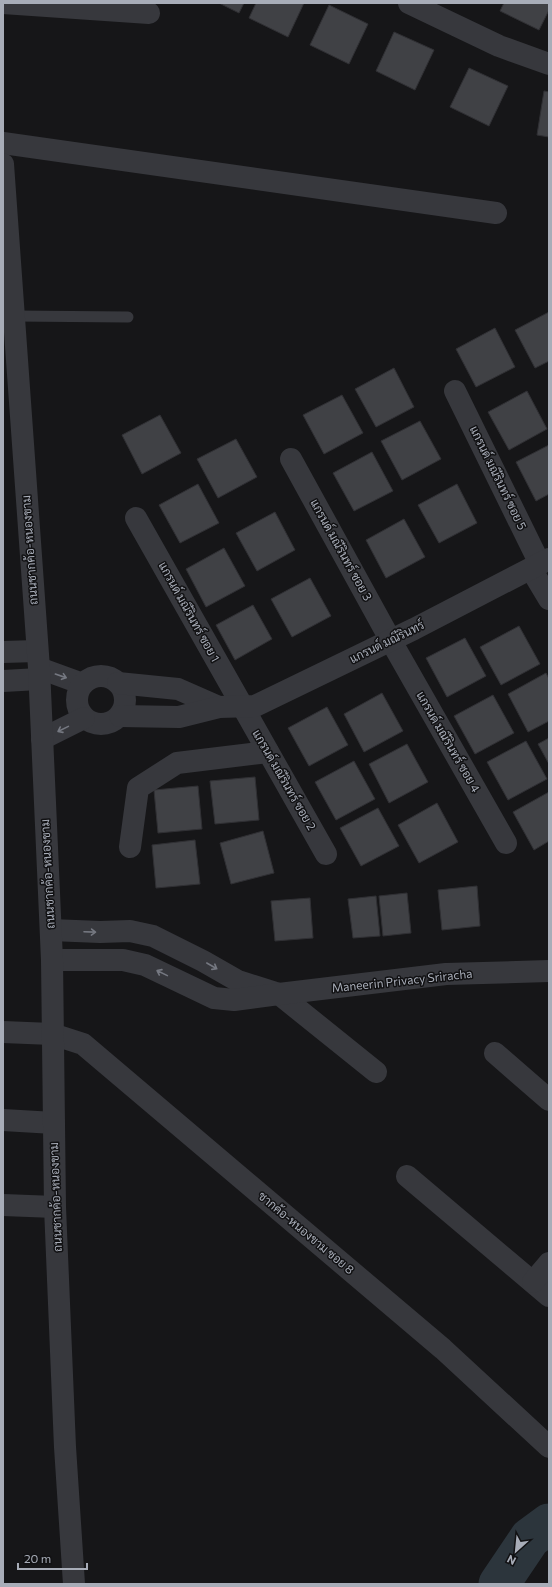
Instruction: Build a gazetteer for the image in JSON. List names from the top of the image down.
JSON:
{
  "streets": {
    "street": [
      "แกรนด์ มณีรินทร์ ซอย 5",
      "ถนนชากค้อ-หนองขาม",
      "แกรนด์ มณีรินทร์ ซอย 3",
      "แกรนด์ มณีรินทร์ ซอย 1",
      "แกรนด์ มณีรินทร์",
      "แกรนด์ มณีรินทร์ ซอย 4",
      "แกรนด์ มณีรินทร์ ซอย 2",
      "Maneerin Privacy Sriracha",
      "ชากค้อ-หนองขาม ซอย 8"
    ]
  },
  "crossings": [
    ["แกรนด์ มณีรินทร์ ซอย 5", "แกรนด์ มณีรินทร์"],
    ["ถนนชากค้อ-หนองขาม", "Maneerin Privacy Sriracha"],
    ["ถนนชากค้อ-หนองขาม", "ชากค้อ-หนองขาม ซอย 8"],
    ["แกรนด์ มณีรินทร์ ซอย 3", "แกรนด์ มณีรินทร์"],
    ["แกรนด์ มณีรินทร์ ซอย 3", "แกรนด์ มณีรินทร์ ซอย 4"],
    ["แกรนด์ มณีรินทร์ ซอย 1", "แกรนด์ มณีรินทร์"],
    ["แกรนด์ มณีรินทร์ ซอย 1", "แกรนด์ มณีรินทร์ ซอย 2"],
    ["แกรนด์ มณีรินทร์", "แกรนด์ มณีรินทร์ ซอย 4"],
    ["แกรนด์ มณีรินทร์", "แกรนด์ มณีรินทร์ ซอย 2"]
  ],
  "scale_bar": "20 m",
  "north": "bottom left"
}
